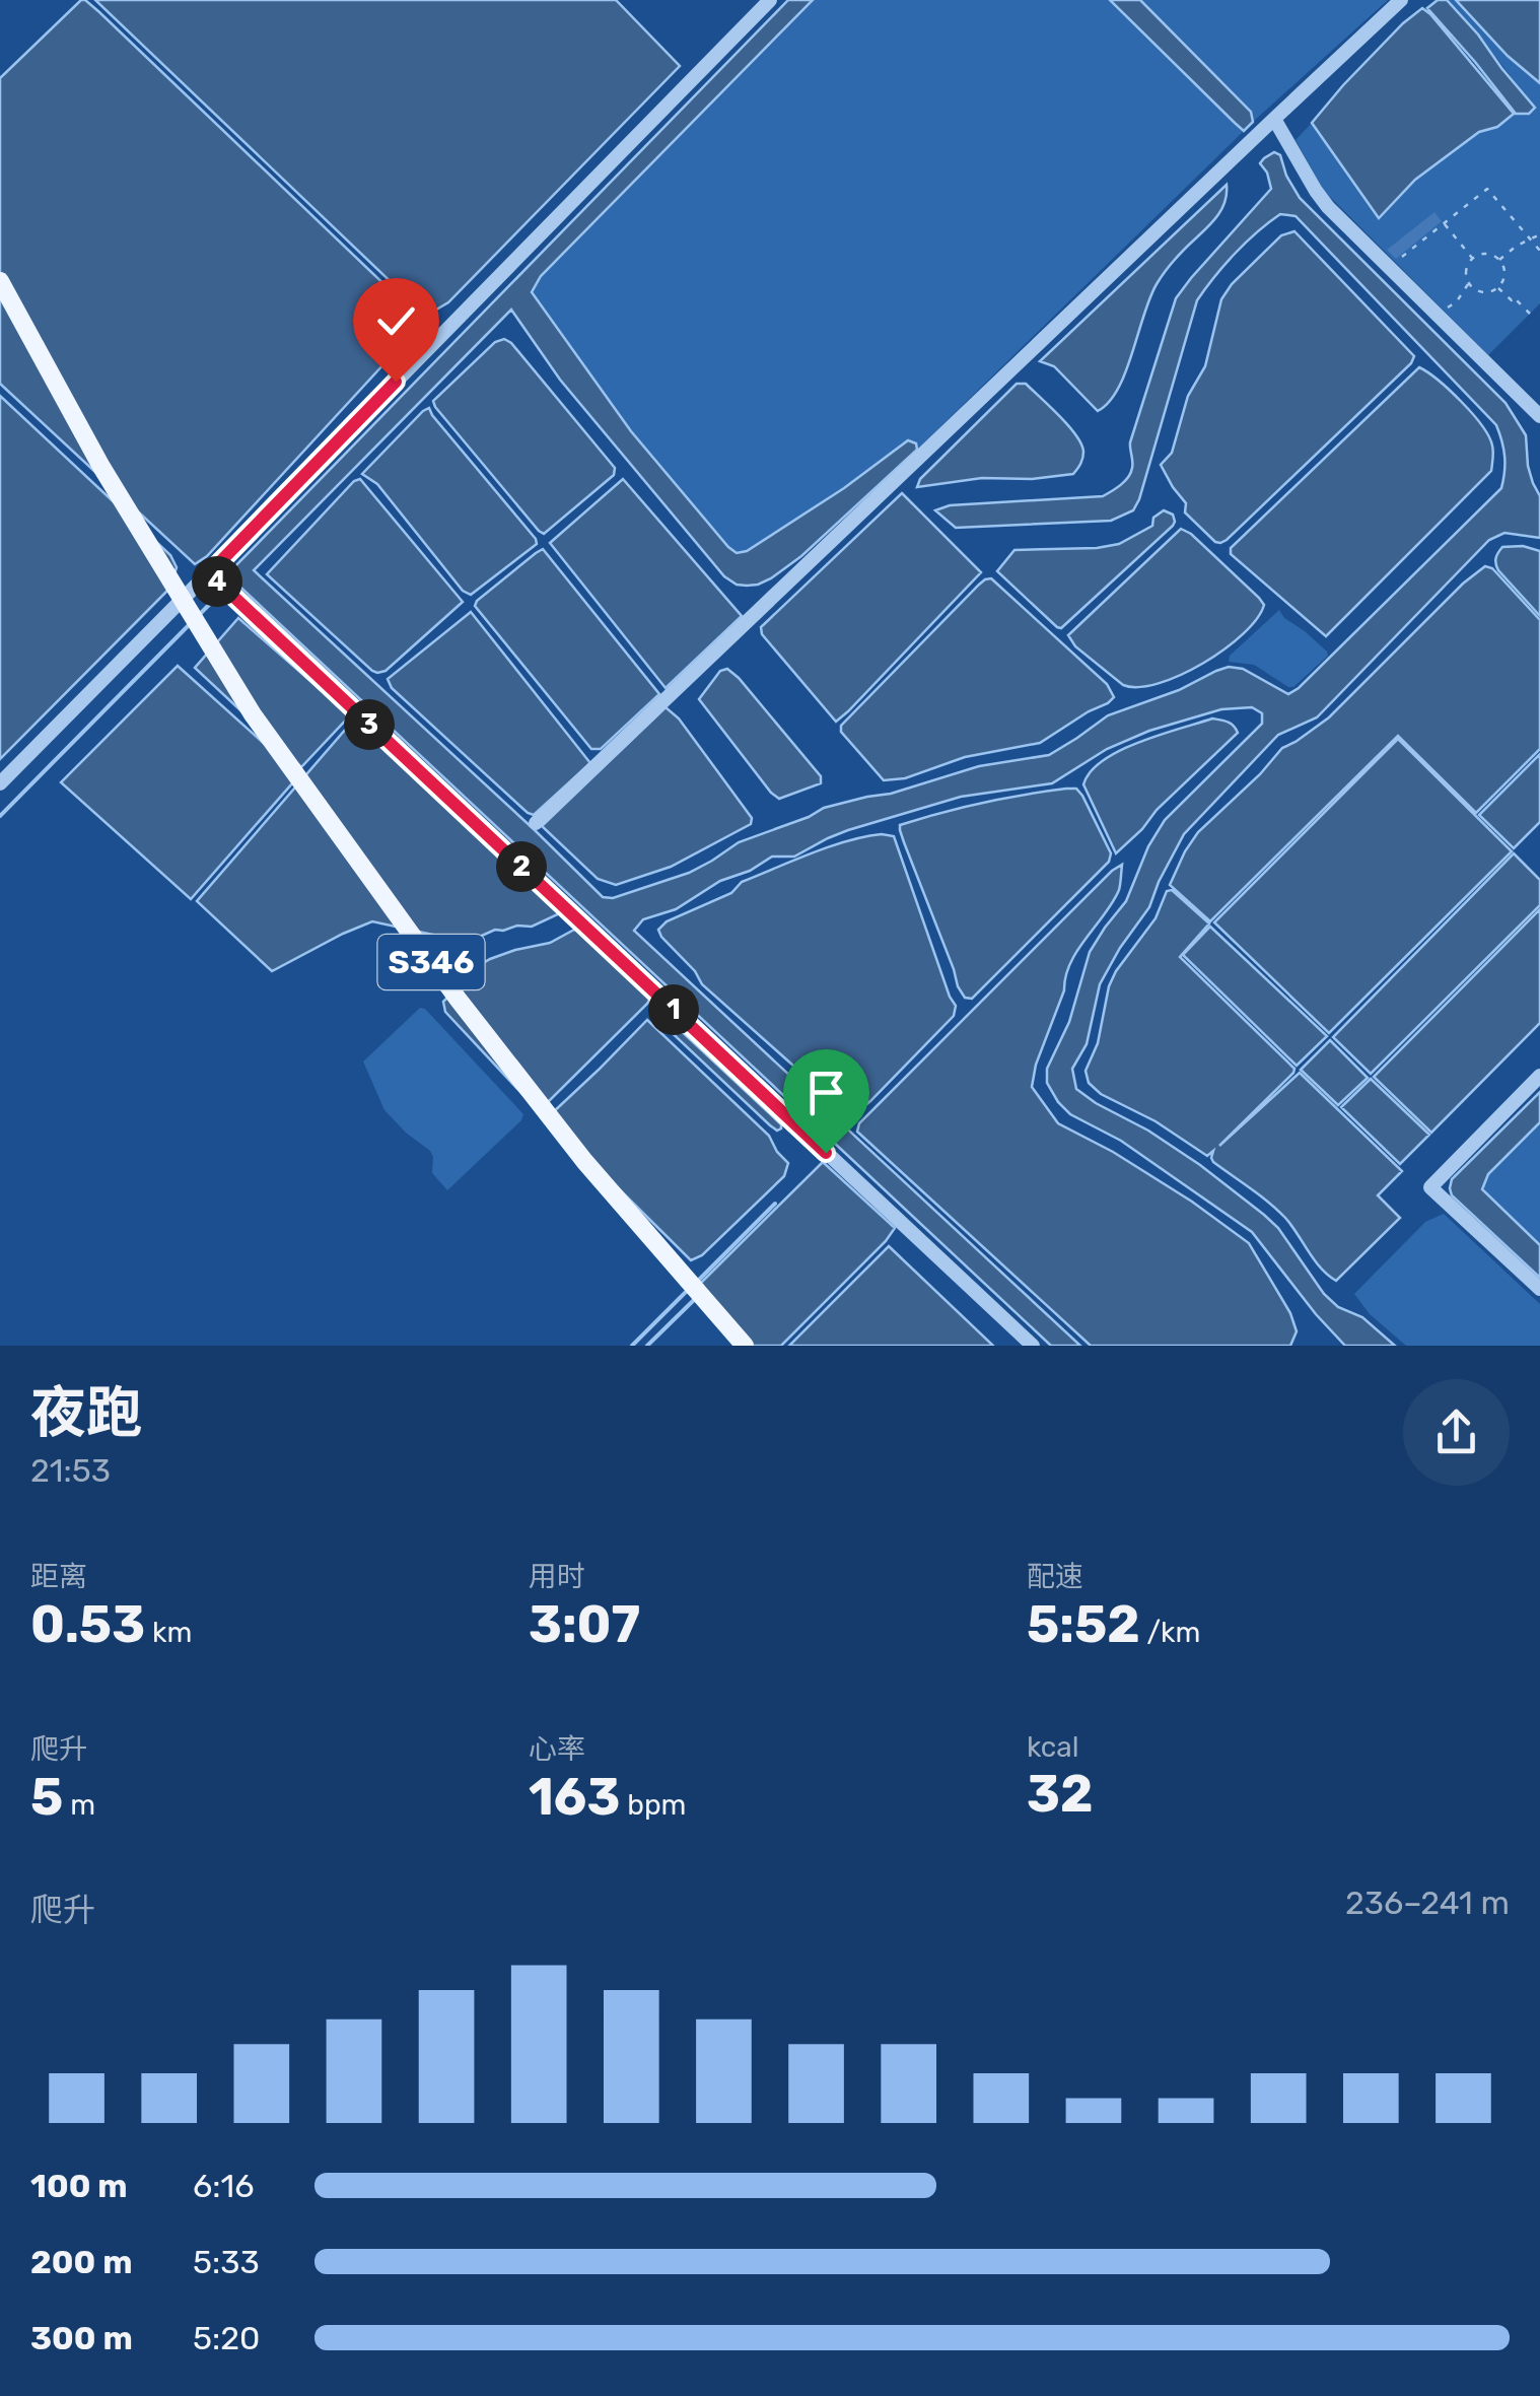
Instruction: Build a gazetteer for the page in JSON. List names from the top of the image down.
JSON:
{
  "streets": {
    "main road": ["S346"]
  },
  "page": {
    "pins": [
      "4",
      "3",
      "2",
      "1"
    ],
    "heading": ["夜跑", "21:53"],
    "stats": [
      ["距离", "0.53 km"],
      ["用时", "3:07"],
      ["配速", "5:52 /km"],
      ["爬升", "5 m"],
      ["心率", "163 bpm"],
      ["kcal", "32"]
    ],
    "chart": ["爬升", "236–241 m"],
    "list": [
      {
        "name": "100 m",
        "note": "6:16"
      },
      {
        "name": "200 m",
        "note": "5:33"
      },
      {
        "name": "300 m",
        "note": "5:20"
      }
    ]
  }
}
